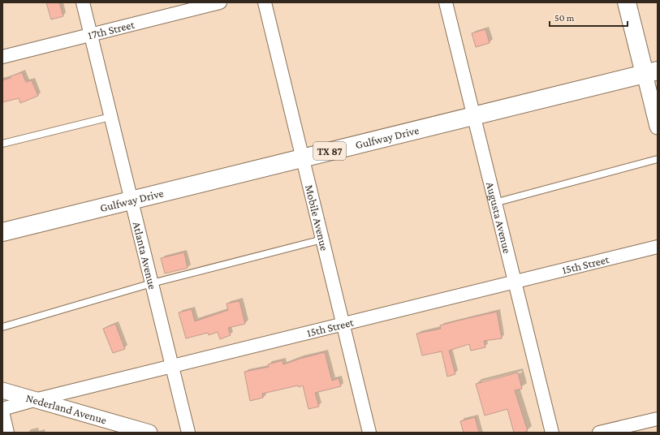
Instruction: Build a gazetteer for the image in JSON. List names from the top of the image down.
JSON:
{
  "streets": {
    "main road": ["Gulfway Drive", "TX 87"],
    "street": [
      "17th Street",
      "Mobile Avenue",
      "Augusta Avenue",
      "Atlanta Avenue",
      "15th Street",
      "Nederland Avenue"
    ]
  },
  "crossings": [
    ["17th Street", "Atlanta Avenue"],
    ["Gulfway Drive", "Mobile Avenue"],
    ["Gulfway Drive", "Augusta Avenue"],
    ["Gulfway Drive", "Atlanta Avenue"],
    ["Mobile Avenue", "15th Street"],
    ["Augusta Avenue", "15th Street"],
    ["Atlanta Avenue", "15th Street"],
    ["15th Street", "Nederland Avenue"]
  ],
  "scale_bar": "50 m"
}
